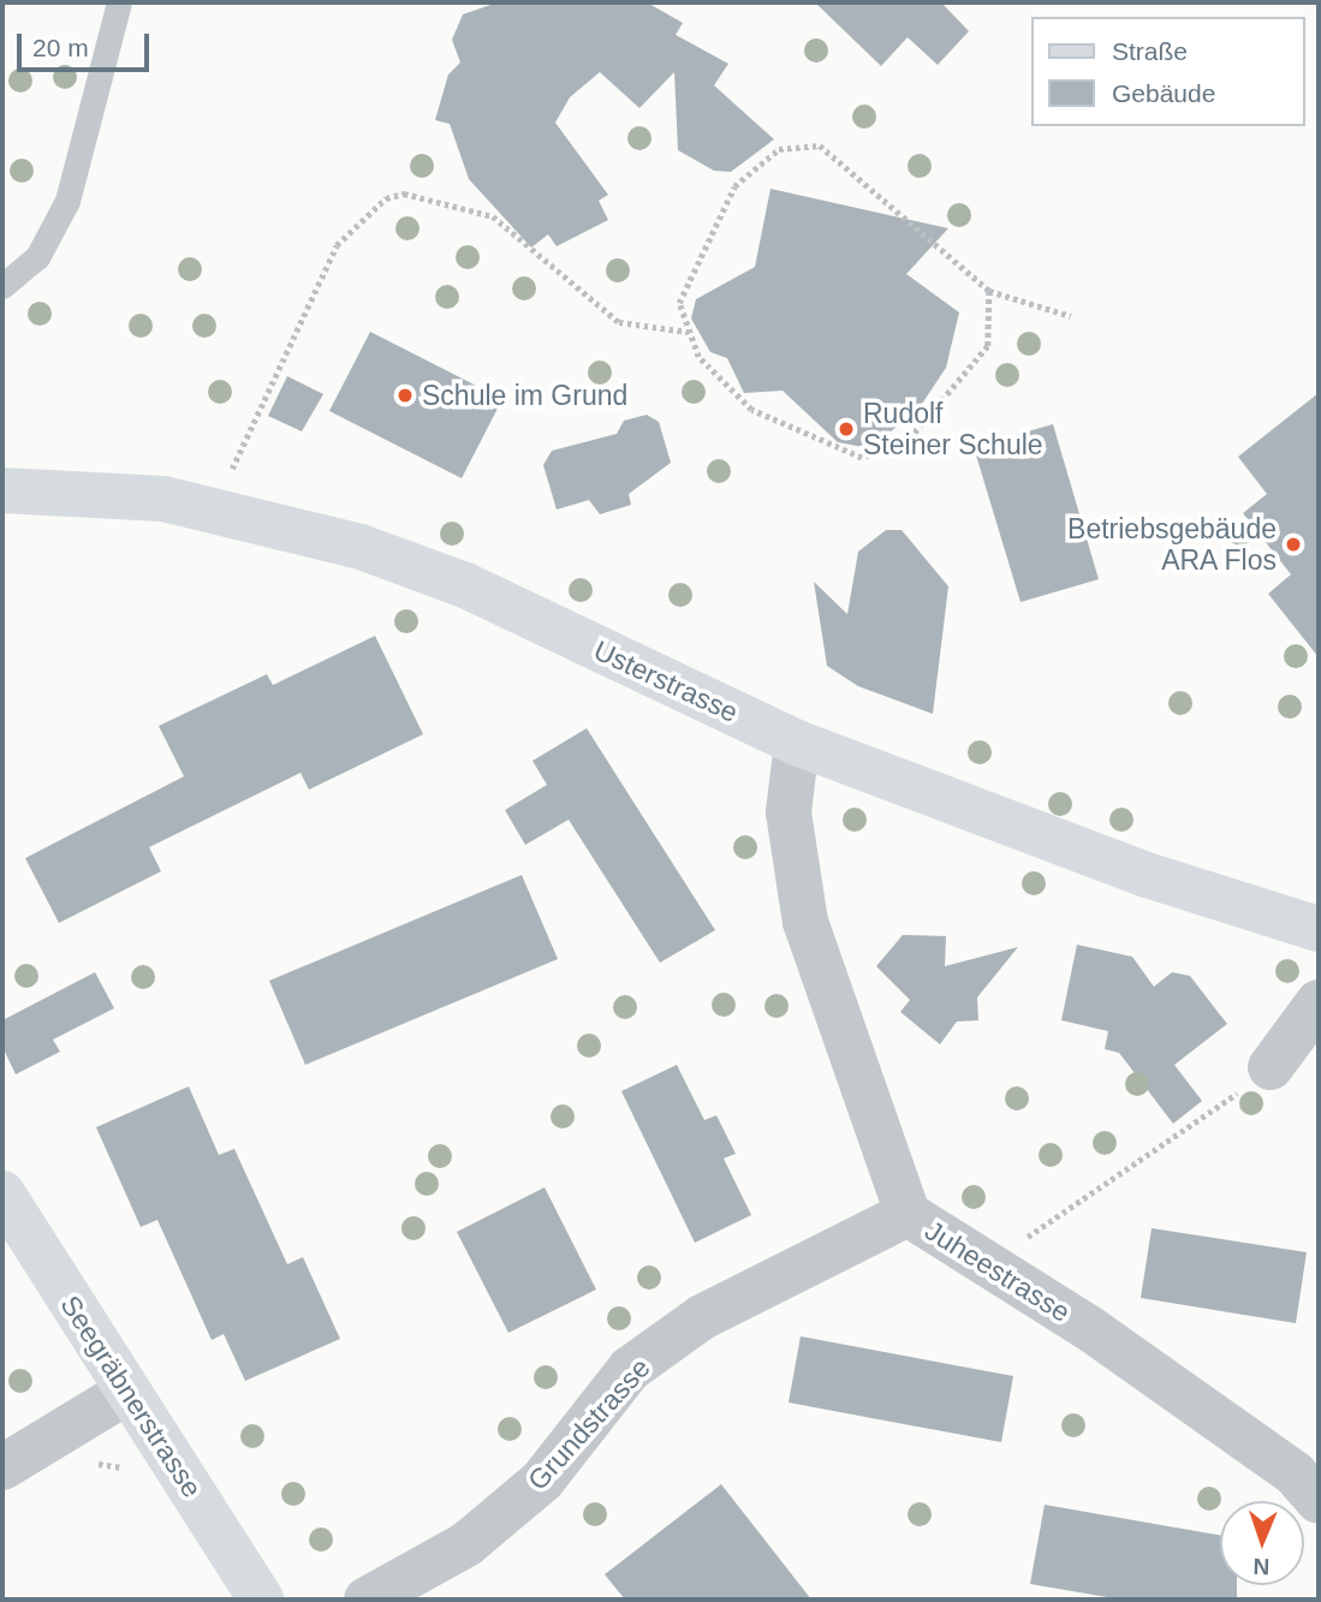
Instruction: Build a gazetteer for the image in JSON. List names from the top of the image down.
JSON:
{
  "streets": {
    "main road": ["Usterstrasse", "Seegräbnerstrasse"],
    "street": ["Juheestrasse", "Grundstrasse"]
  },
  "crossings": [
    ["Usterstrasse", "Juheestrasse"],
    ["Juheestrasse", "Grundstrasse"]
  ],
  "places": ["Schule im Grund", "Rudolf Steiner Schule", "Betriebsgebäude ARA Flos"],
  "legend": ["Straße", "Gebäude"],
  "scale_bar": "20 m",
  "north": "bottom"
}
